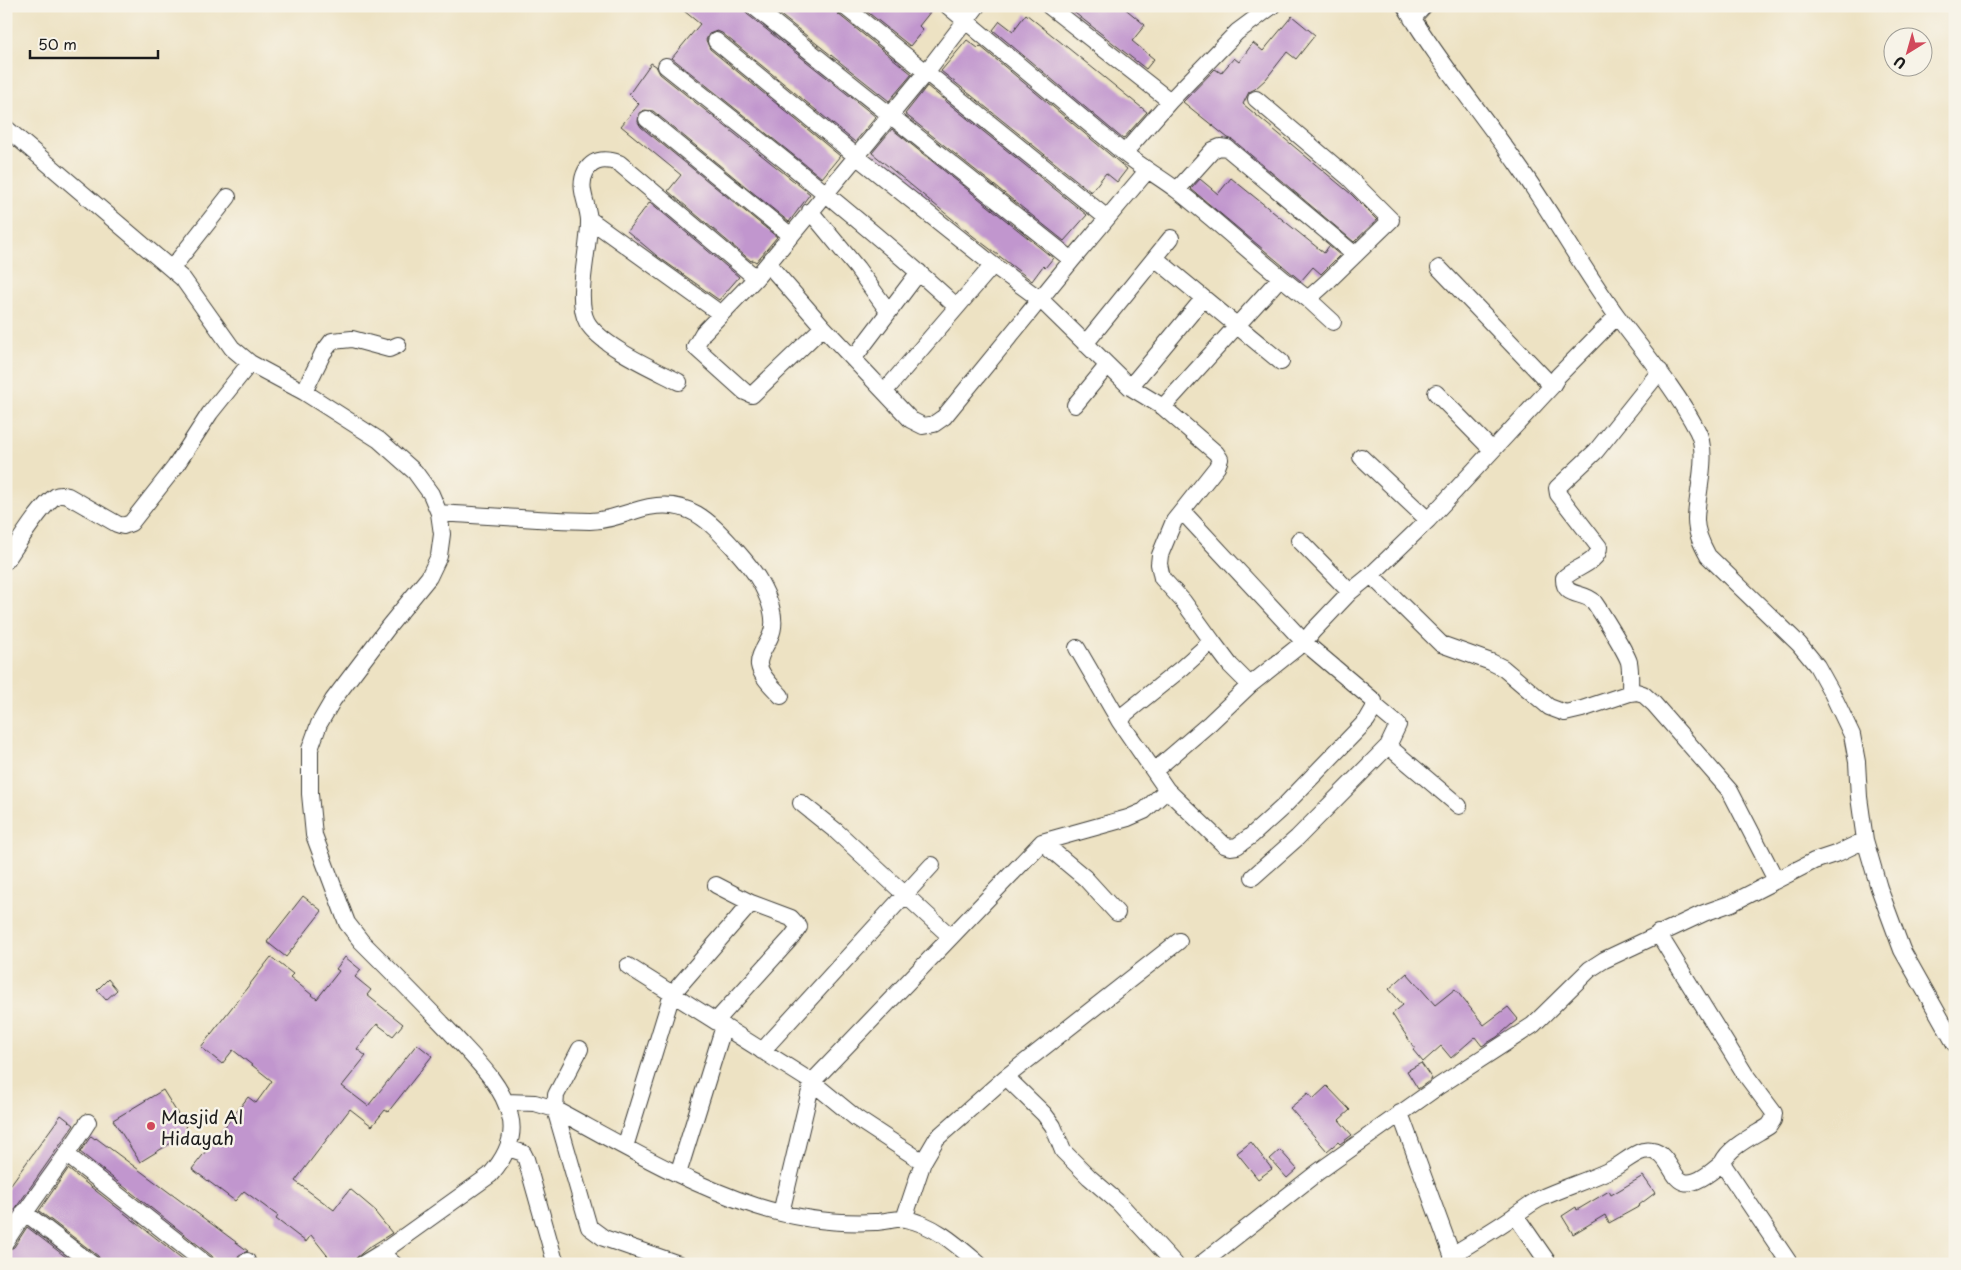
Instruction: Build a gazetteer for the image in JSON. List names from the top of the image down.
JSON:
{
  "places": ["Masjid Al Hidayah"],
  "scale_bar": "50 m",
  "north": "bottom left"
}
